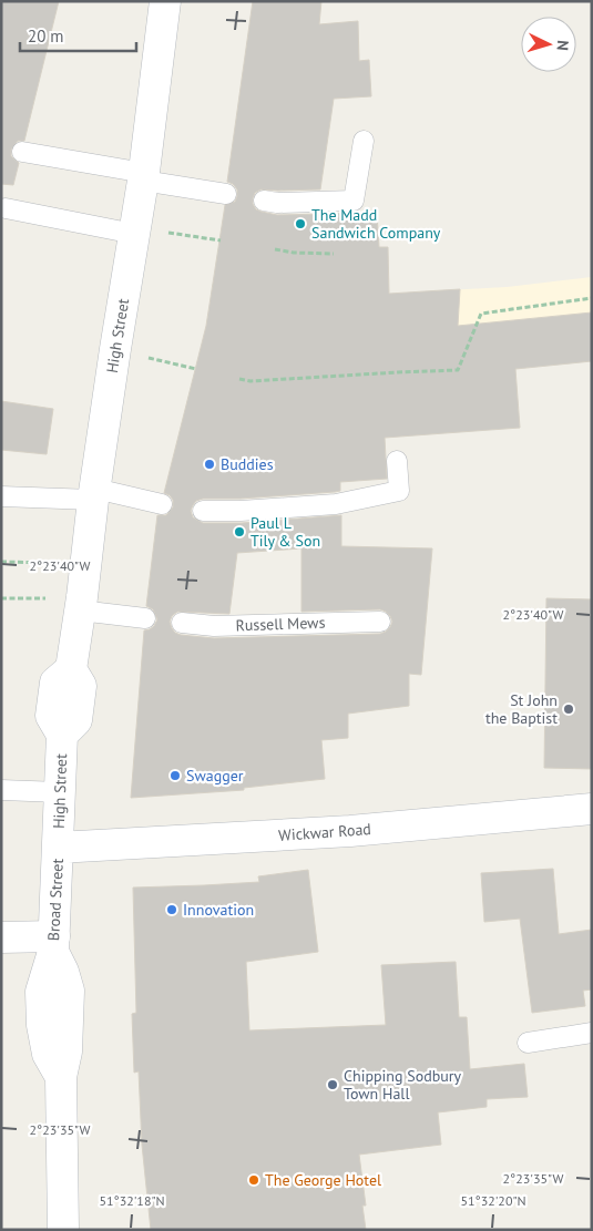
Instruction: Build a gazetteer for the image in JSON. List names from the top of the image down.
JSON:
{
  "streets": {
    "main road": ["High Street", "Wickwar Road", "Broad Street"],
    "lane": ["Russell Mews"]
  },
  "crossings": [
    ["High Street", "Wickwar Road"],
    ["High Street", "Broad Street"],
    ["Wickwar Road", "Broad Street"]
  ],
  "places": [
    "The Madd Sandwich Company",
    "Buddies",
    "Paul L Tily & Son",
    "St John the Baptist",
    "Swagger",
    "Innovation",
    "Chipping Sodbury Town Hall",
    "The George Hotel"
  ],
  "scale_bar": "20 m",
  "north": "right",
  "coordinates": [
    "2°23'40\"W",
    "2°23'35\"W",
    "51°32'18\"N",
    "51°32'20\"N"
  ]
}
